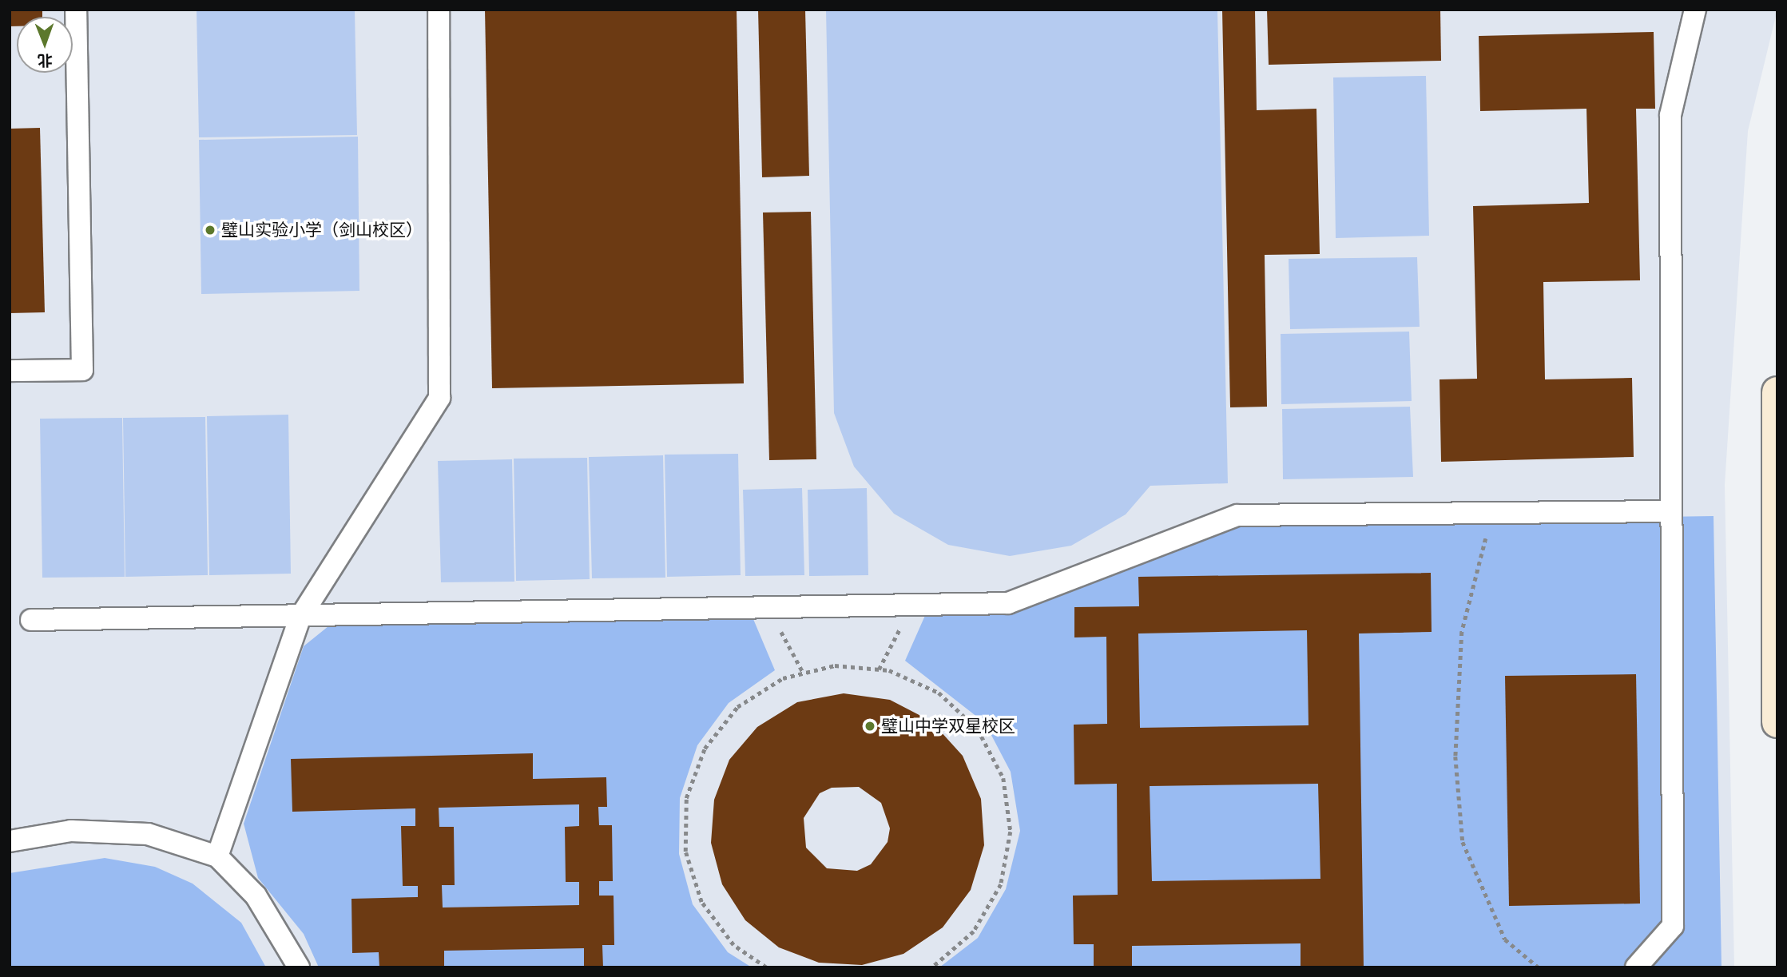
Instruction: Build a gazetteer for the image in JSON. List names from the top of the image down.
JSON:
{
  "places": ["璧山实验小学（剑山校区）", "璧山中学双星校区"],
  "north": "bottom"
}
